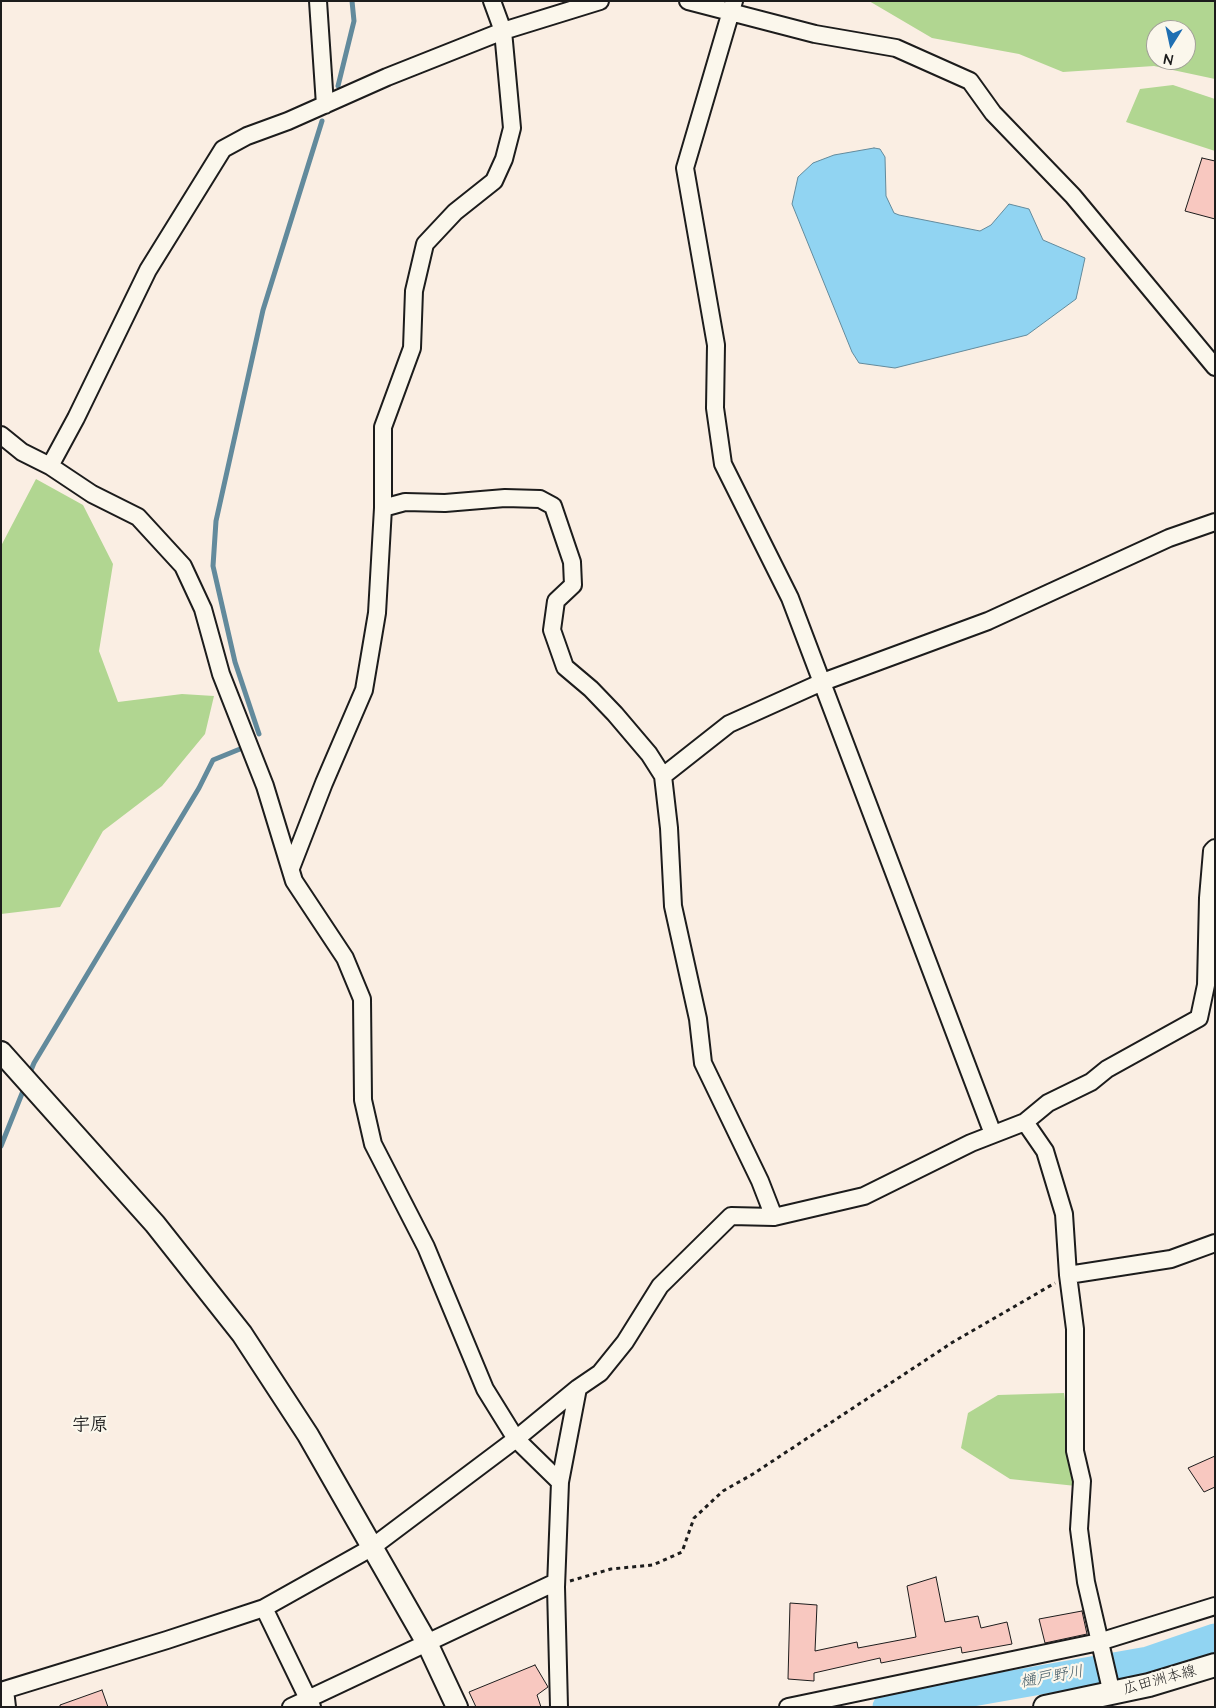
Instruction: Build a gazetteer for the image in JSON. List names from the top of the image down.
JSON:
{
  "streets": {
    "main road": ["広田洲本線"]
  },
  "districts": ["宇原"],
  "water": ["樋戸野川"],
  "north": "bottom"
}
